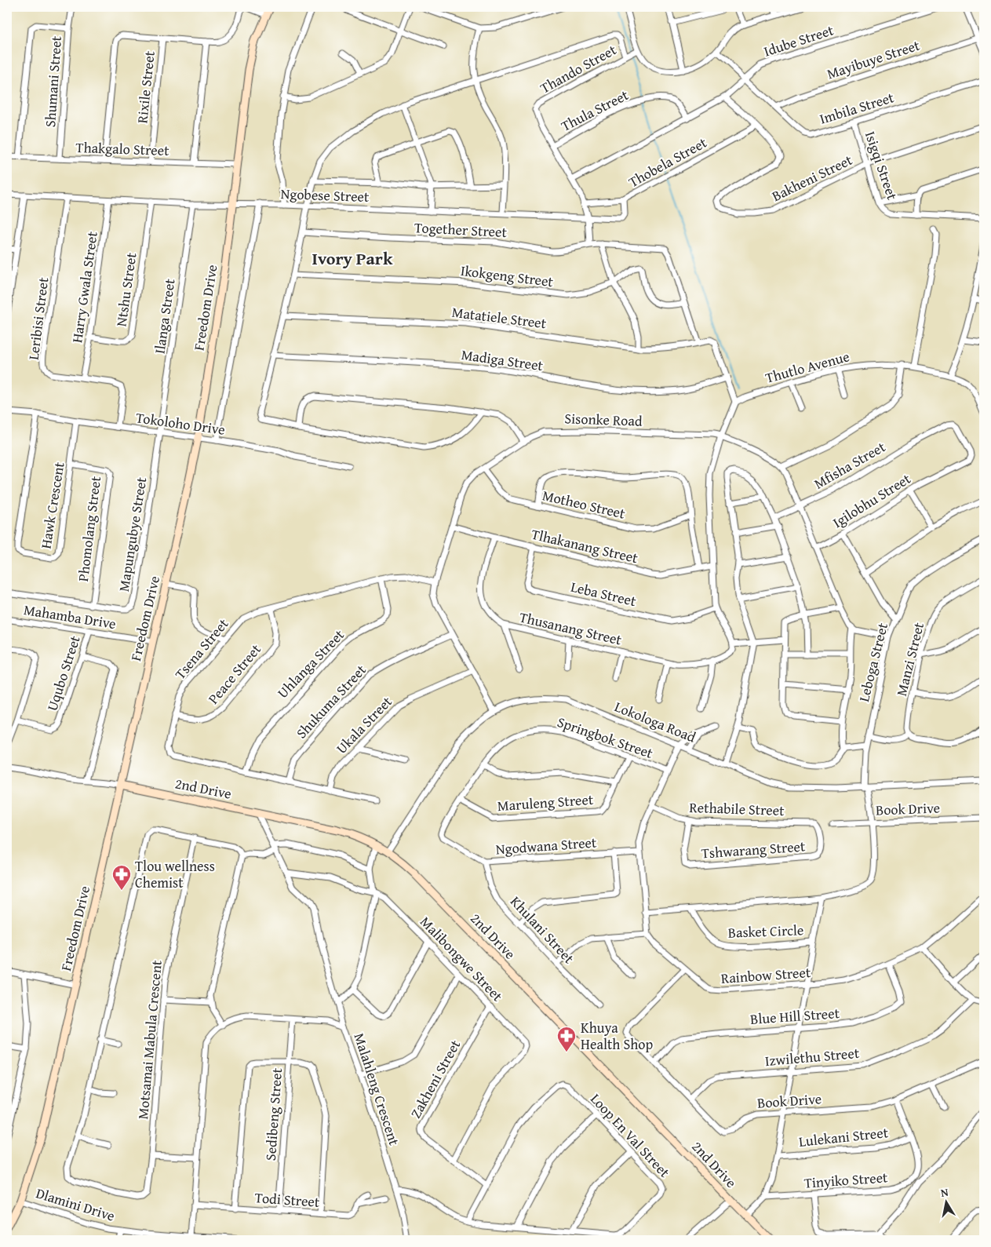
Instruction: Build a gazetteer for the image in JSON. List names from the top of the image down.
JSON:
{
  "streets": {
    "street": [
      "Idube Street",
      "Mayibuye Street",
      "Thando Street",
      "Shumani Street",
      "Rixile Street",
      "Imbila Street",
      "Thula Street",
      "Thakgalo Street",
      "Thobela Street",
      "Isigqi Street",
      "Bakheni Street",
      "Ngobese Street",
      "Together Street",
      "Ikokgeng Street",
      "Harry Gwala Street",
      "Ntshu Street",
      "Freedom Drive",
      "Ilanga Street",
      "Matatiele Street",
      "Leribisi Street",
      "Madiga Street",
      "Thutlo Avenue",
      "Sisonke Road",
      "Tokoloho Drive",
      "Mfisha Street",
      "Igilobhu Street",
      "Motheo Street",
      "Hawk Crescent",
      "Phomolang Street",
      "Mapungubye Street",
      "Tlhakanang Street",
      "Leba Street",
      "Mahamba Drive",
      "Thusanang Street",
      "Tsena Street",
      "Manzi Street",
      "Leboga Street",
      "Uhlanga Street",
      "Uqubo Street",
      "Peace Street",
      "Shukuma Street",
      "Lokologa Road",
      "Ukala Street",
      "Springbok Street",
      "2nd Drive",
      "Maruleng Street",
      "Rethabile Street",
      "Book Drive",
      "Ngodwana Street",
      "Tshwarang Street",
      "Khulani Street",
      "Basket Circle",
      "Malibongwe Street",
      "Rainbow Street",
      "Blue Hill Street",
      "Motsamai Mabula Crescent",
      "Izwilethu Street",
      "Zakheni Street",
      "Malahleng Crescent",
      "Sedibeng Street",
      "Loop En Val Street",
      "Lulekani Street",
      "Tinyiko Street",
      "Todi Street",
      "Dlamini Drive"
    ]
  },
  "crossings": [
    ["Idube Street", "Thando Street"],
    ["Idube Street", "Imbila Street"],
    ["Idube Street", "Thula Street"],
    ["Idube Street", "Bakheni Street"],
    ["Mayibuye Street", "Imbila Street"],
    ["Thando Street", "Thula Street"],
    ["Thando Street", "Thobela Street"],
    ["Thando Street", "Ngobese Street"],
    ["Shumani Street", "Thakgalo Street"],
    ["Rixile Street", "Thakgalo Street"],
    ["Imbila Street", "Isigqi Street"],
    ["Thakgalo Street", "Freedom Drive"],
    ["Thobela Street", "Bakheni Street"],
    ["Thobela Street", "Ngobese Street"],
    ["Isigqi Street", "Bakheni Street"],
    ["Ngobese Street", "Harry Gwala Street"],
    ["Ngobese Street", "Ntshu Street"],
    ["Ngobese Street", "Freedom Drive"],
    ["Ngobese Street", "Ilanga Street"],
    ["Ngobese Street", "Leribisi Street"],
    ["Together Street", "Ikokgeng Street"],
    ["Harry Gwala Street", "Ntshu Street"],
    ["Harry Gwala Street", "Leribisi Street"],
    ["Freedom Drive", "Tokoloho Drive"],
    ["Freedom Drive", "Mahamba Drive"],
    ["Freedom Drive", "2nd Drive"],
    ["Freedom Drive", "Dlamini Drive"],
    ["Ilanga Street", "Tokoloho Drive"],
    ["Ilanga Street", "Mapungubye Street"],
    ["Matatiele Street", "Madiga Street"],
    ["Leribisi Street", "Tokoloho Drive"],
    ["Sisonke Road", "Motheo Street"],
    ["Sisonke Road", "Tlhakanang Street"],
    ["Sisonke Road", "Tsena Street"],
    ["Sisonke Road", "Shukuma Street"],
    ["Sisonke Road", "Lokologa Road"],
    ["Sisonke Road", "Ukala Street"],
    ["Tokoloho Drive", "Hawk Crescent"],
    ["Tokoloho Drive", "Mapungubye Street"],
    ["Mfisha Street", "Igilobhu Street"],
    ["Hawk Crescent", "Phomolang Street"],
    ["Phomolang Street", "Mapungubye Street"],
    ["Tlhakanang Street", "Leba Street"],
    ["Tlhakanang Street", "Thusanang Street"],
    ["Mahamba Drive", "Uqubo Street"],
    ["Tsena Street", "Uhlanga Street"],
    ["Tsena Street", "Peace Street"],
    ["Tsena Street", "Shukuma Street"],
    ["Tsena Street", "Ukala Street"],
    ["Leboga Street", "Lokologa Road"],
    ["Leboga Street", "Book Drive"],
    ["Leboga Street", "Basket Circle"],
    ["Lokologa Road", "2nd Drive"],
    ["Springbok Street", "Maruleng Street"],
    ["Springbok Street", "Ngodwana Street"],
    ["Rethabile Street", "Tshwarang Street"],
    ["Book Drive", "Basket Circle"],
    ["Book Drive", "Rainbow Street"],
    ["Book Drive", "Blue Hill Street"],
    ["Book Drive", "Izwilethu Street"],
    ["Ngodwana Street", "Khulani Street"],
    ["Malibongwe Street", "Zakheni Street"],
    ["Rainbow Street", "Blue Hill Street"],
    ["Zakheni Street", "Loop En Val Street"],
    ["Malahleng Crescent", "Sedibeng Street"],
    ["Malahleng Crescent", "Loop En Val Street"],
    ["Malahleng Crescent", "Todi Street"],
    ["Malahleng Crescent", "Dlamini Drive"],
    ["Sedibeng Street", "Todi Street"]
  ],
  "districts": ["Ivory Park"],
  "places": {
    "pharmacy": ["Tlou wellness Chemist", "Khuya Health Shop"]
  },
  "north": "top"
}
